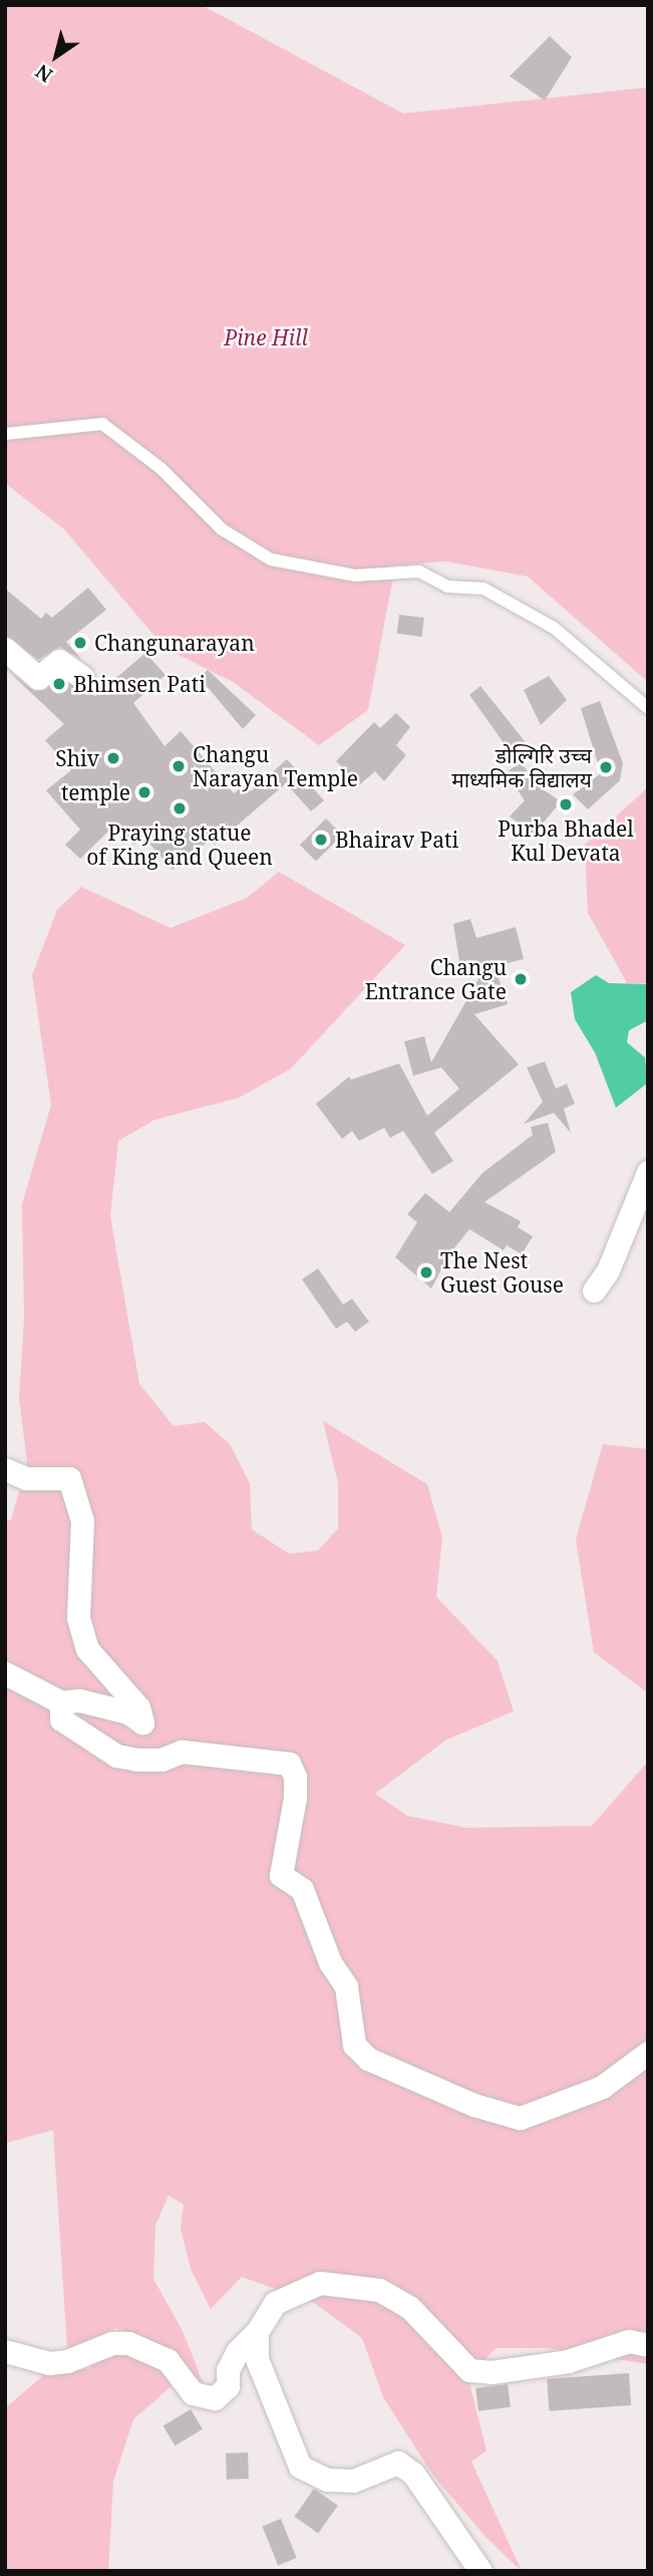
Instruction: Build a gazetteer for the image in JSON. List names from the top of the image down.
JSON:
{
  "parks": ["Pine Hill"],
  "places": [
    "Changunarayan",
    "Bhimsen Pati",
    "Shiv",
    "Changu Narayan Temple",
    "डोल्गिरि उच्च माध्यमिक विद्यालय",
    "temple",
    "Purba Bhadel Kul Devata",
    "Praying statue of King and Queen",
    "Bhairav Pati",
    "Changu Entrance Gate",
    "The Nest Guest Gouse"
  ],
  "north": "bottom left"
}
